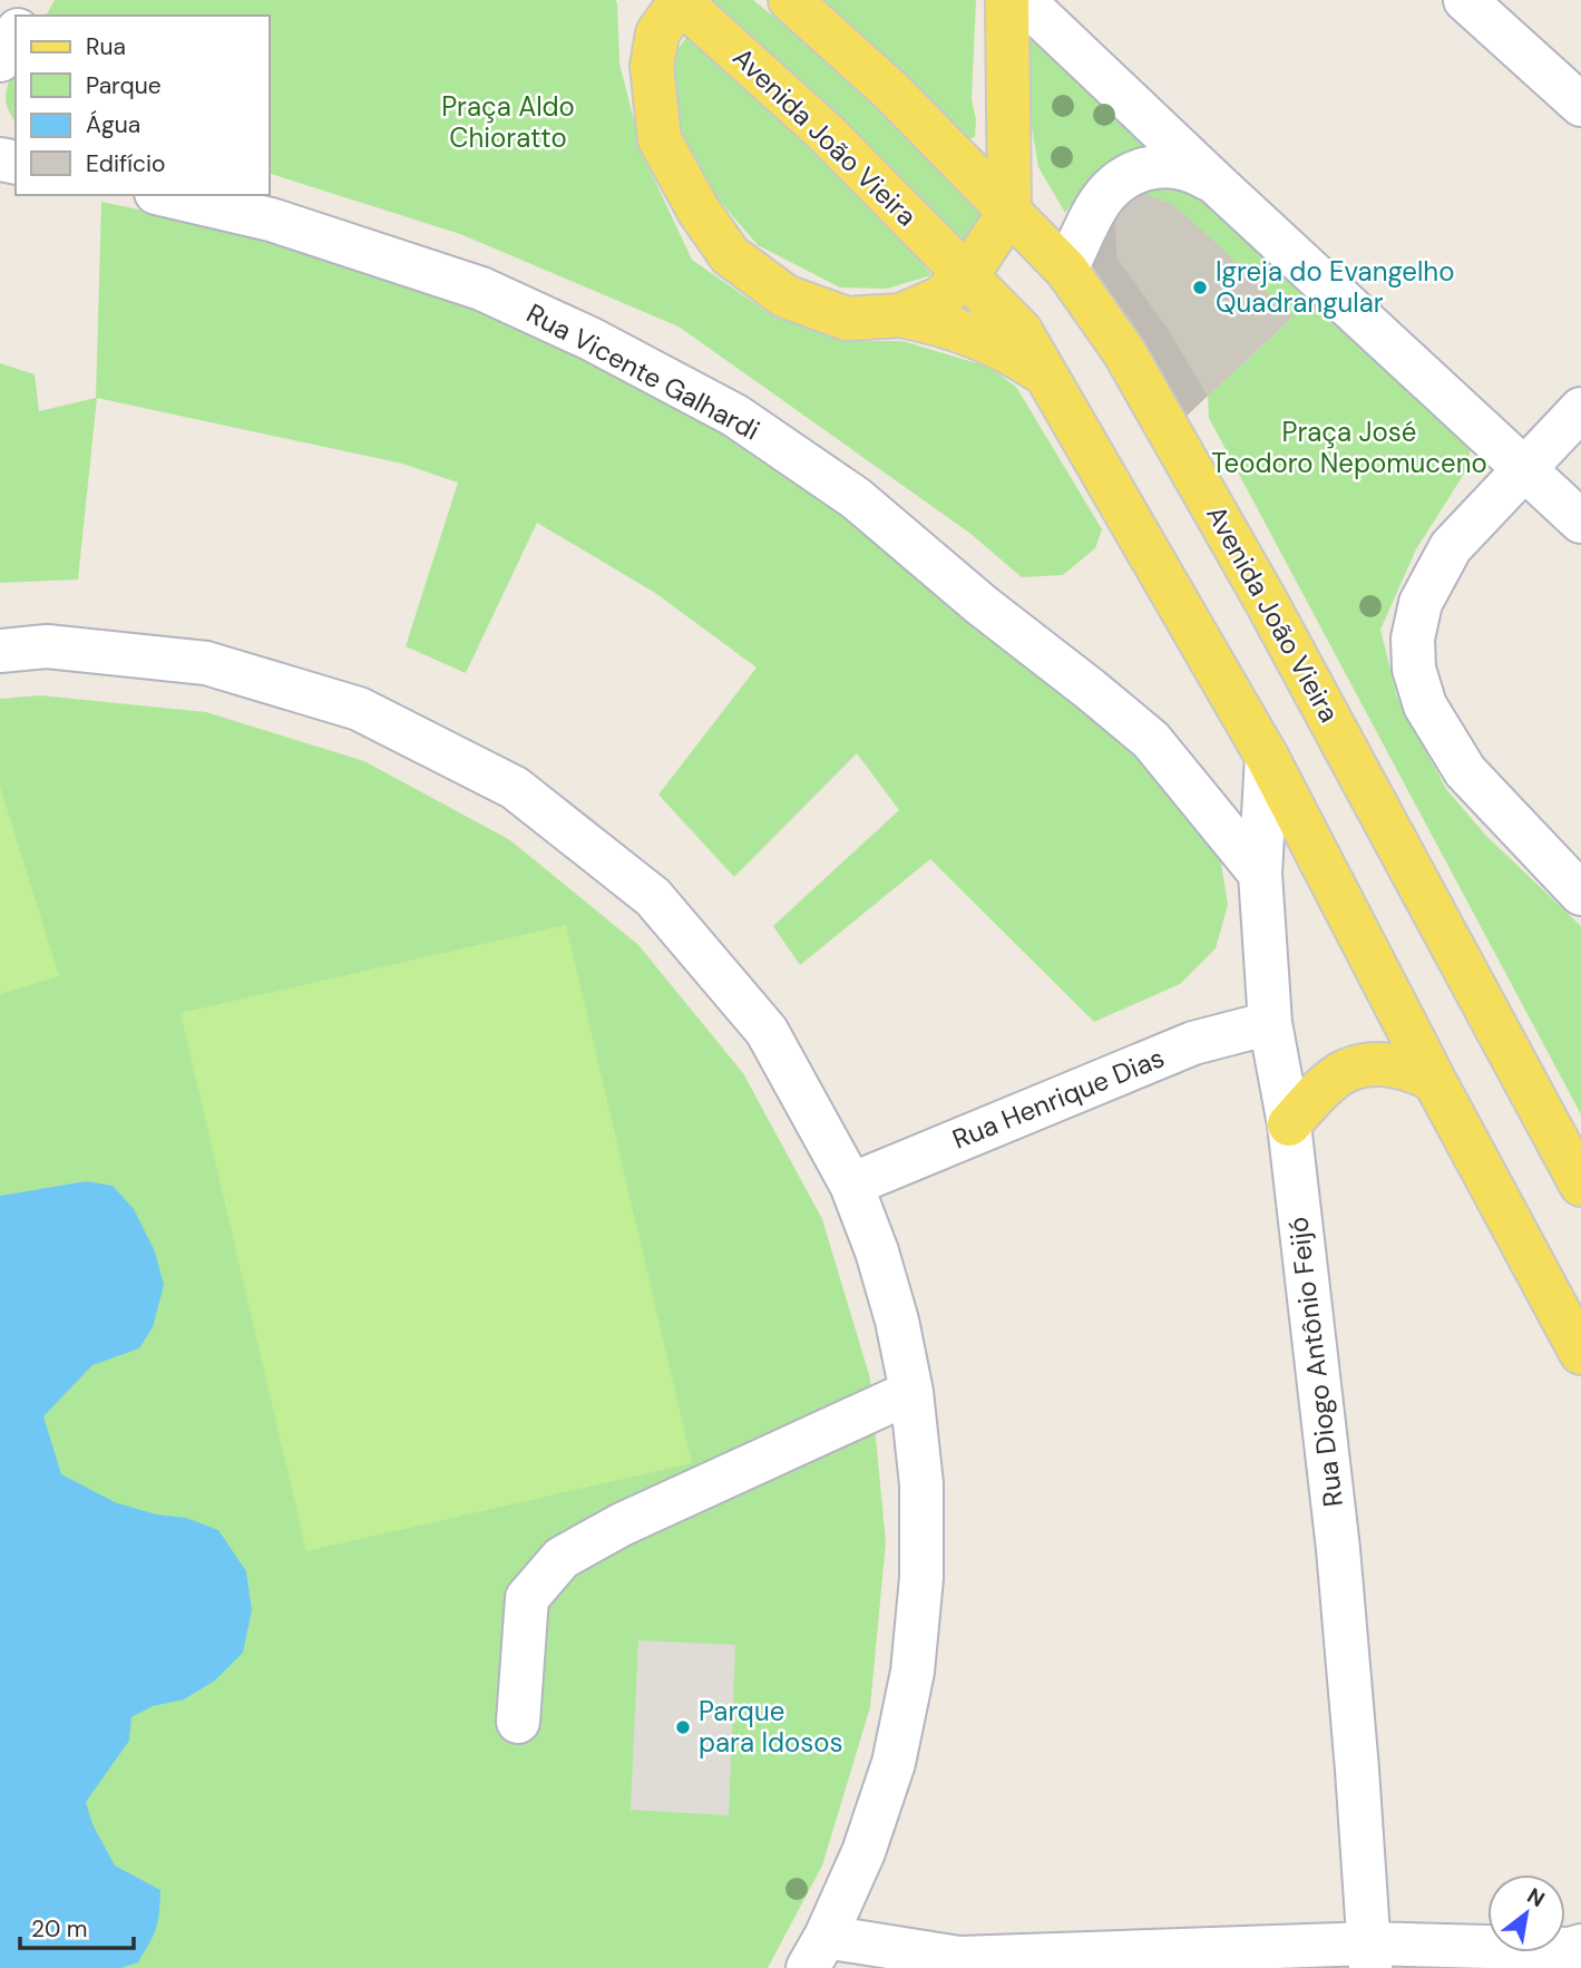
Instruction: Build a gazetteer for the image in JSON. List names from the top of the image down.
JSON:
{
  "streets": {
    "main road": ["Avenida João Vieira"],
    "street": ["Rua Vicente Galhardi", "Rua Henrique Dias", "Rua Diogo Antônio Feijó"]
  },
  "crossings": [
    ["Avenida João Vieira", "Rua Diogo Antônio Feijó"],
    ["Rua Vicente Galhardi", "Rua Diogo Antônio Feijó"],
    ["Rua Henrique Dias", "Rua Diogo Antônio Feijó"]
  ],
  "parks": ["Praça Aldo Chioratto", "Praça José Teodoro Nepomuceno"],
  "places": ["Igreja do Evangelho Quadrangular", "Parque para Idosos"],
  "legend": [
    "Rua",
    "Parque",
    "Água",
    "Edifício"
  ],
  "scale_bar": "20 m",
  "north": "top right"
}
